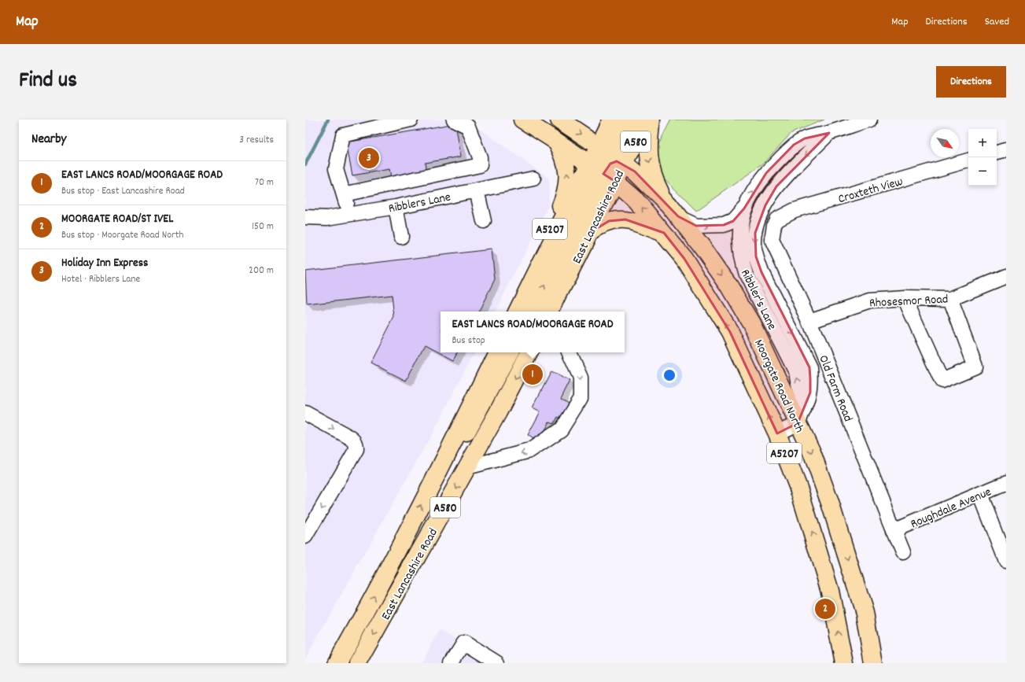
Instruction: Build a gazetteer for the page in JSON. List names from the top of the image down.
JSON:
{
  "streets": {
    "main road": [
      "A580",
      "East Lancashire Road",
      "A5207",
      "Moorgate Road North"
    ],
    "street": [
      "Croxteth View",
      "Ribblers Lane",
      "Ribbler's Lane",
      "Rhosesmor Road",
      "Old Farm Road",
      "Roughdale Avenue"
    ]
  },
  "crossings": [
    ["Croxteth View", "Old Farm Road"],
    ["East Lancashire Road", "A5207"],
    ["East Lancashire Road", "Moorgate Road North"],
    ["A5207", "Moorgate Road North"],
    ["Ribbler's Lane", "Moorgate Road North"],
    ["Rhosesmor Road", "Old Farm Road"],
    ["Old Farm Road", "Roughdale Avenue"]
  ],
  "north": "bottom right",
  "page": {
    "header": "Map",
    "nav": ["Map", "Directions", "Saved"],
    "title": "Find us",
    "buttons": "Directions",
    "heading": ["Nearby", "3 results"],
    "map_buttons": ["+", "−"],
    "pins": ["3", "1", "2"],
    "list": [
      {
        "mark": "1",
        "name": "EAST LANCS ROAD/MOORGAGE ROAD",
        "note": "Bus stop · East Lancashire Road",
        "value": "70 m"
      },
      {
        "mark": "2",
        "name": "MOORGATE ROAD/ST IVEL",
        "note": "Bus stop · Moorgate Road North",
        "value": "150 m"
      },
      {
        "mark": "3",
        "name": "Holiday Inn Express",
        "note": "Hotel · Ribblers Lane",
        "value": "200 m"
      }
    ],
    "popup": ["EAST LANCS ROAD/MOORGAGE ROAD", "Bus stop"]
  }
}
